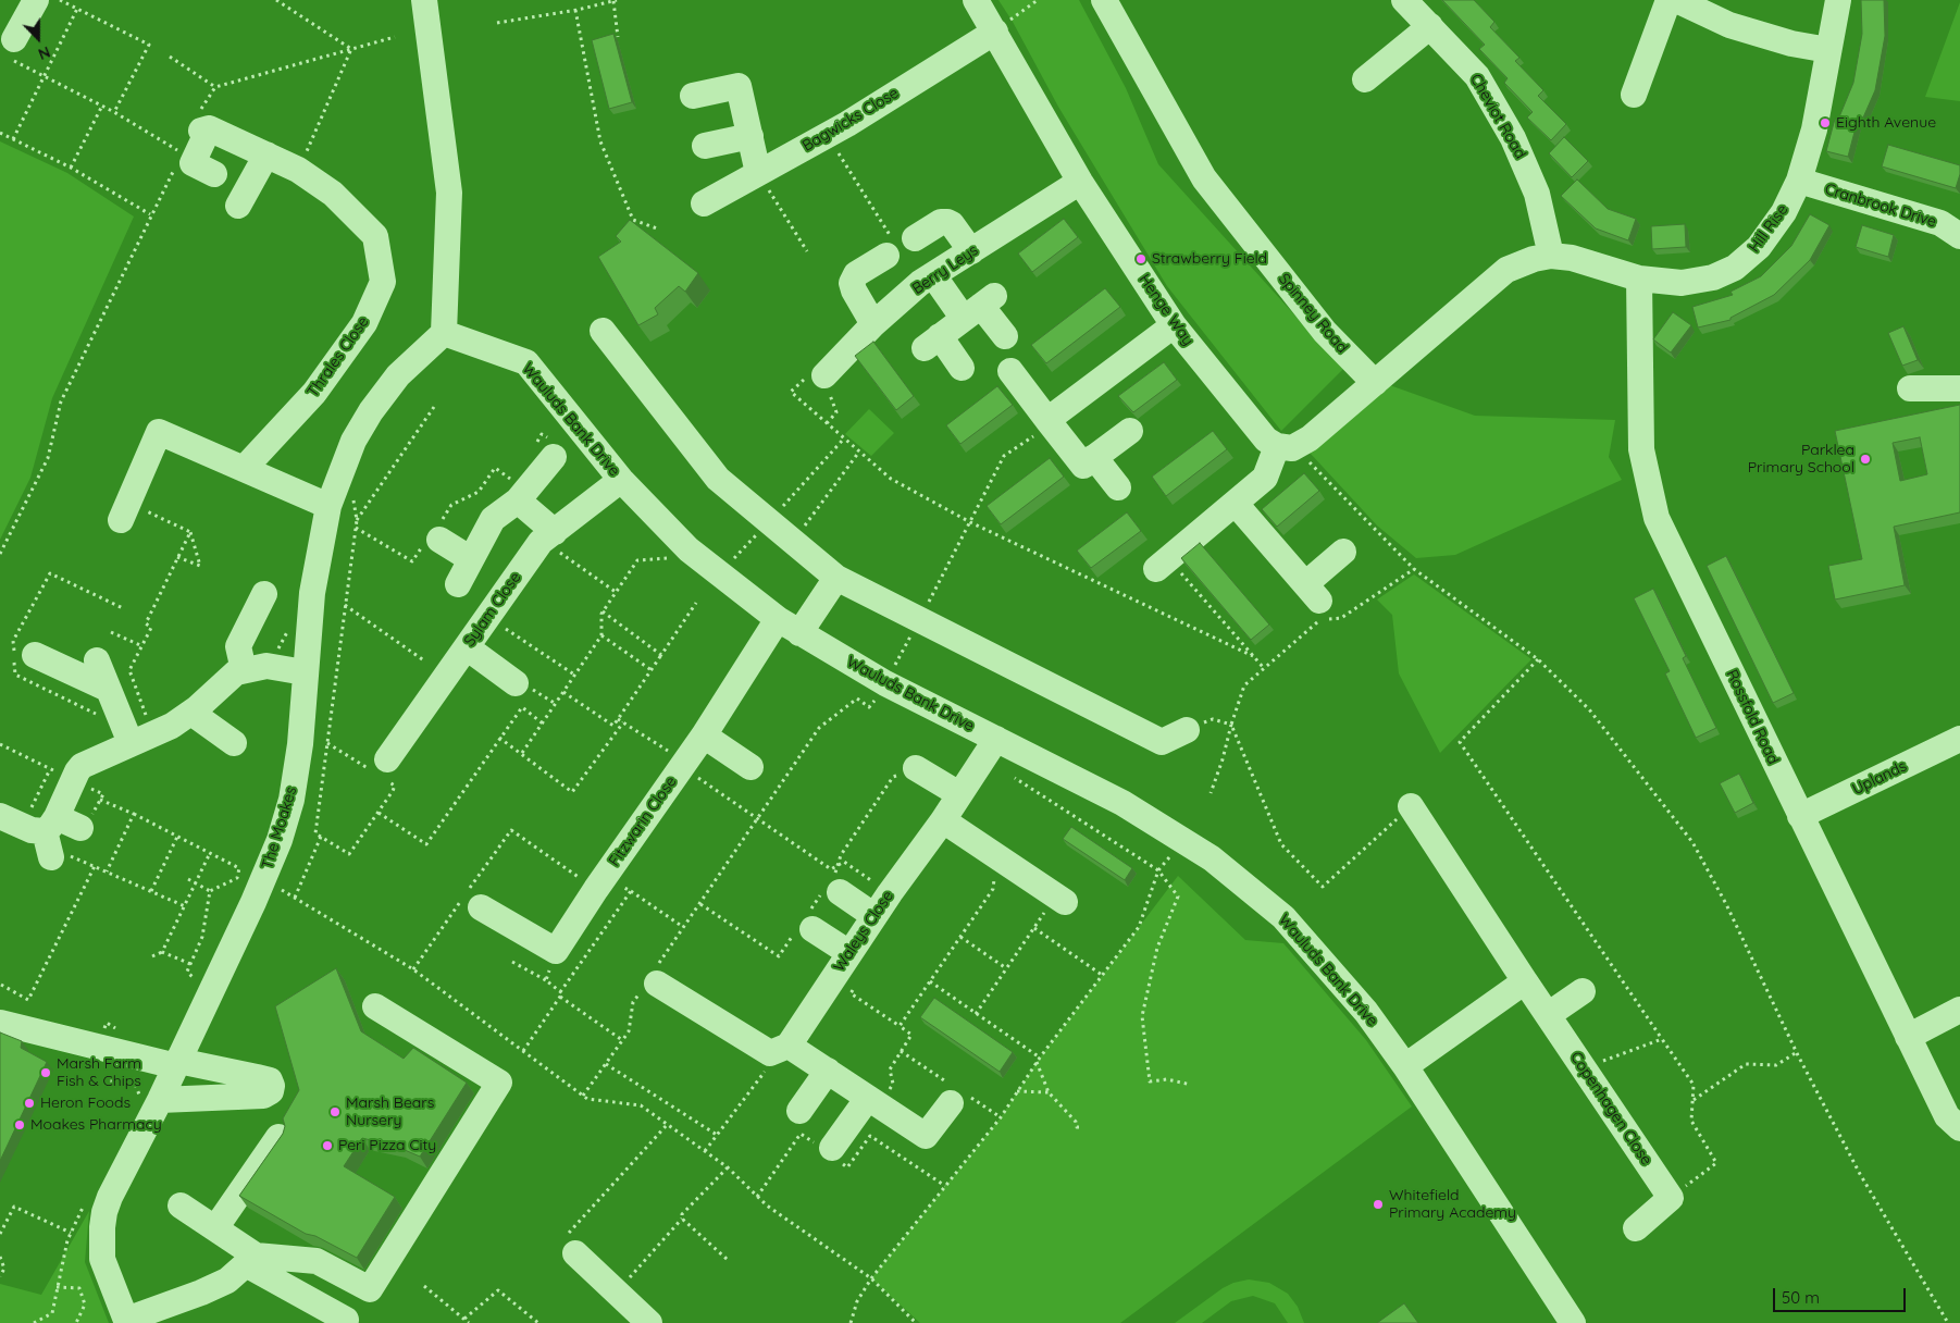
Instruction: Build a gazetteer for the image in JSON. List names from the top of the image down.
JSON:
{
  "streets": {
    "street": [
      "Cheviot Road",
      "Bagwicks Close",
      "Cranbrook Drive",
      "Hill Rise",
      "Berry Leys",
      "Henge Way",
      "Spinney Road",
      "Thrales Close",
      "Wauluds Bank Drive",
      "Sylam Close",
      "Rossfold Road",
      "Uplands",
      "Fitzwarin Close",
      "The Moakes",
      "Waleys Close",
      "Copenhagen Close"
    ]
  },
  "crossings": [
    ["Cheviot Road", "Hill Rise"],
    ["Bagwicks Close", "Henge Way"],
    ["Cranbrook Drive", "Hill Rise"],
    ["Hill Rise", "Rossfold Road"],
    ["Berry Leys", "Henge Way"],
    ["Wauluds Bank Drive", "Sylam Close"],
    ["Wauluds Bank Drive", "Fitzwarin Close"],
    ["Wauluds Bank Drive", "The Moakes"],
    ["Wauluds Bank Drive", "Waleys Close"],
    ["Rossfold Road", "Uplands"]
  ],
  "places": [
    "Eighth Avenue",
    "Strawberry Field",
    "Parklea Primary School",
    "Marsh Farm Fish & Chips",
    "Heron Foods",
    "Marsh Bears Nursery",
    "Moakes Pharmacy",
    "Peri Pizza City",
    "Whitefield Primary Academy"
  ],
  "scale_bar": "50 m",
  "north": "bottom"
}
